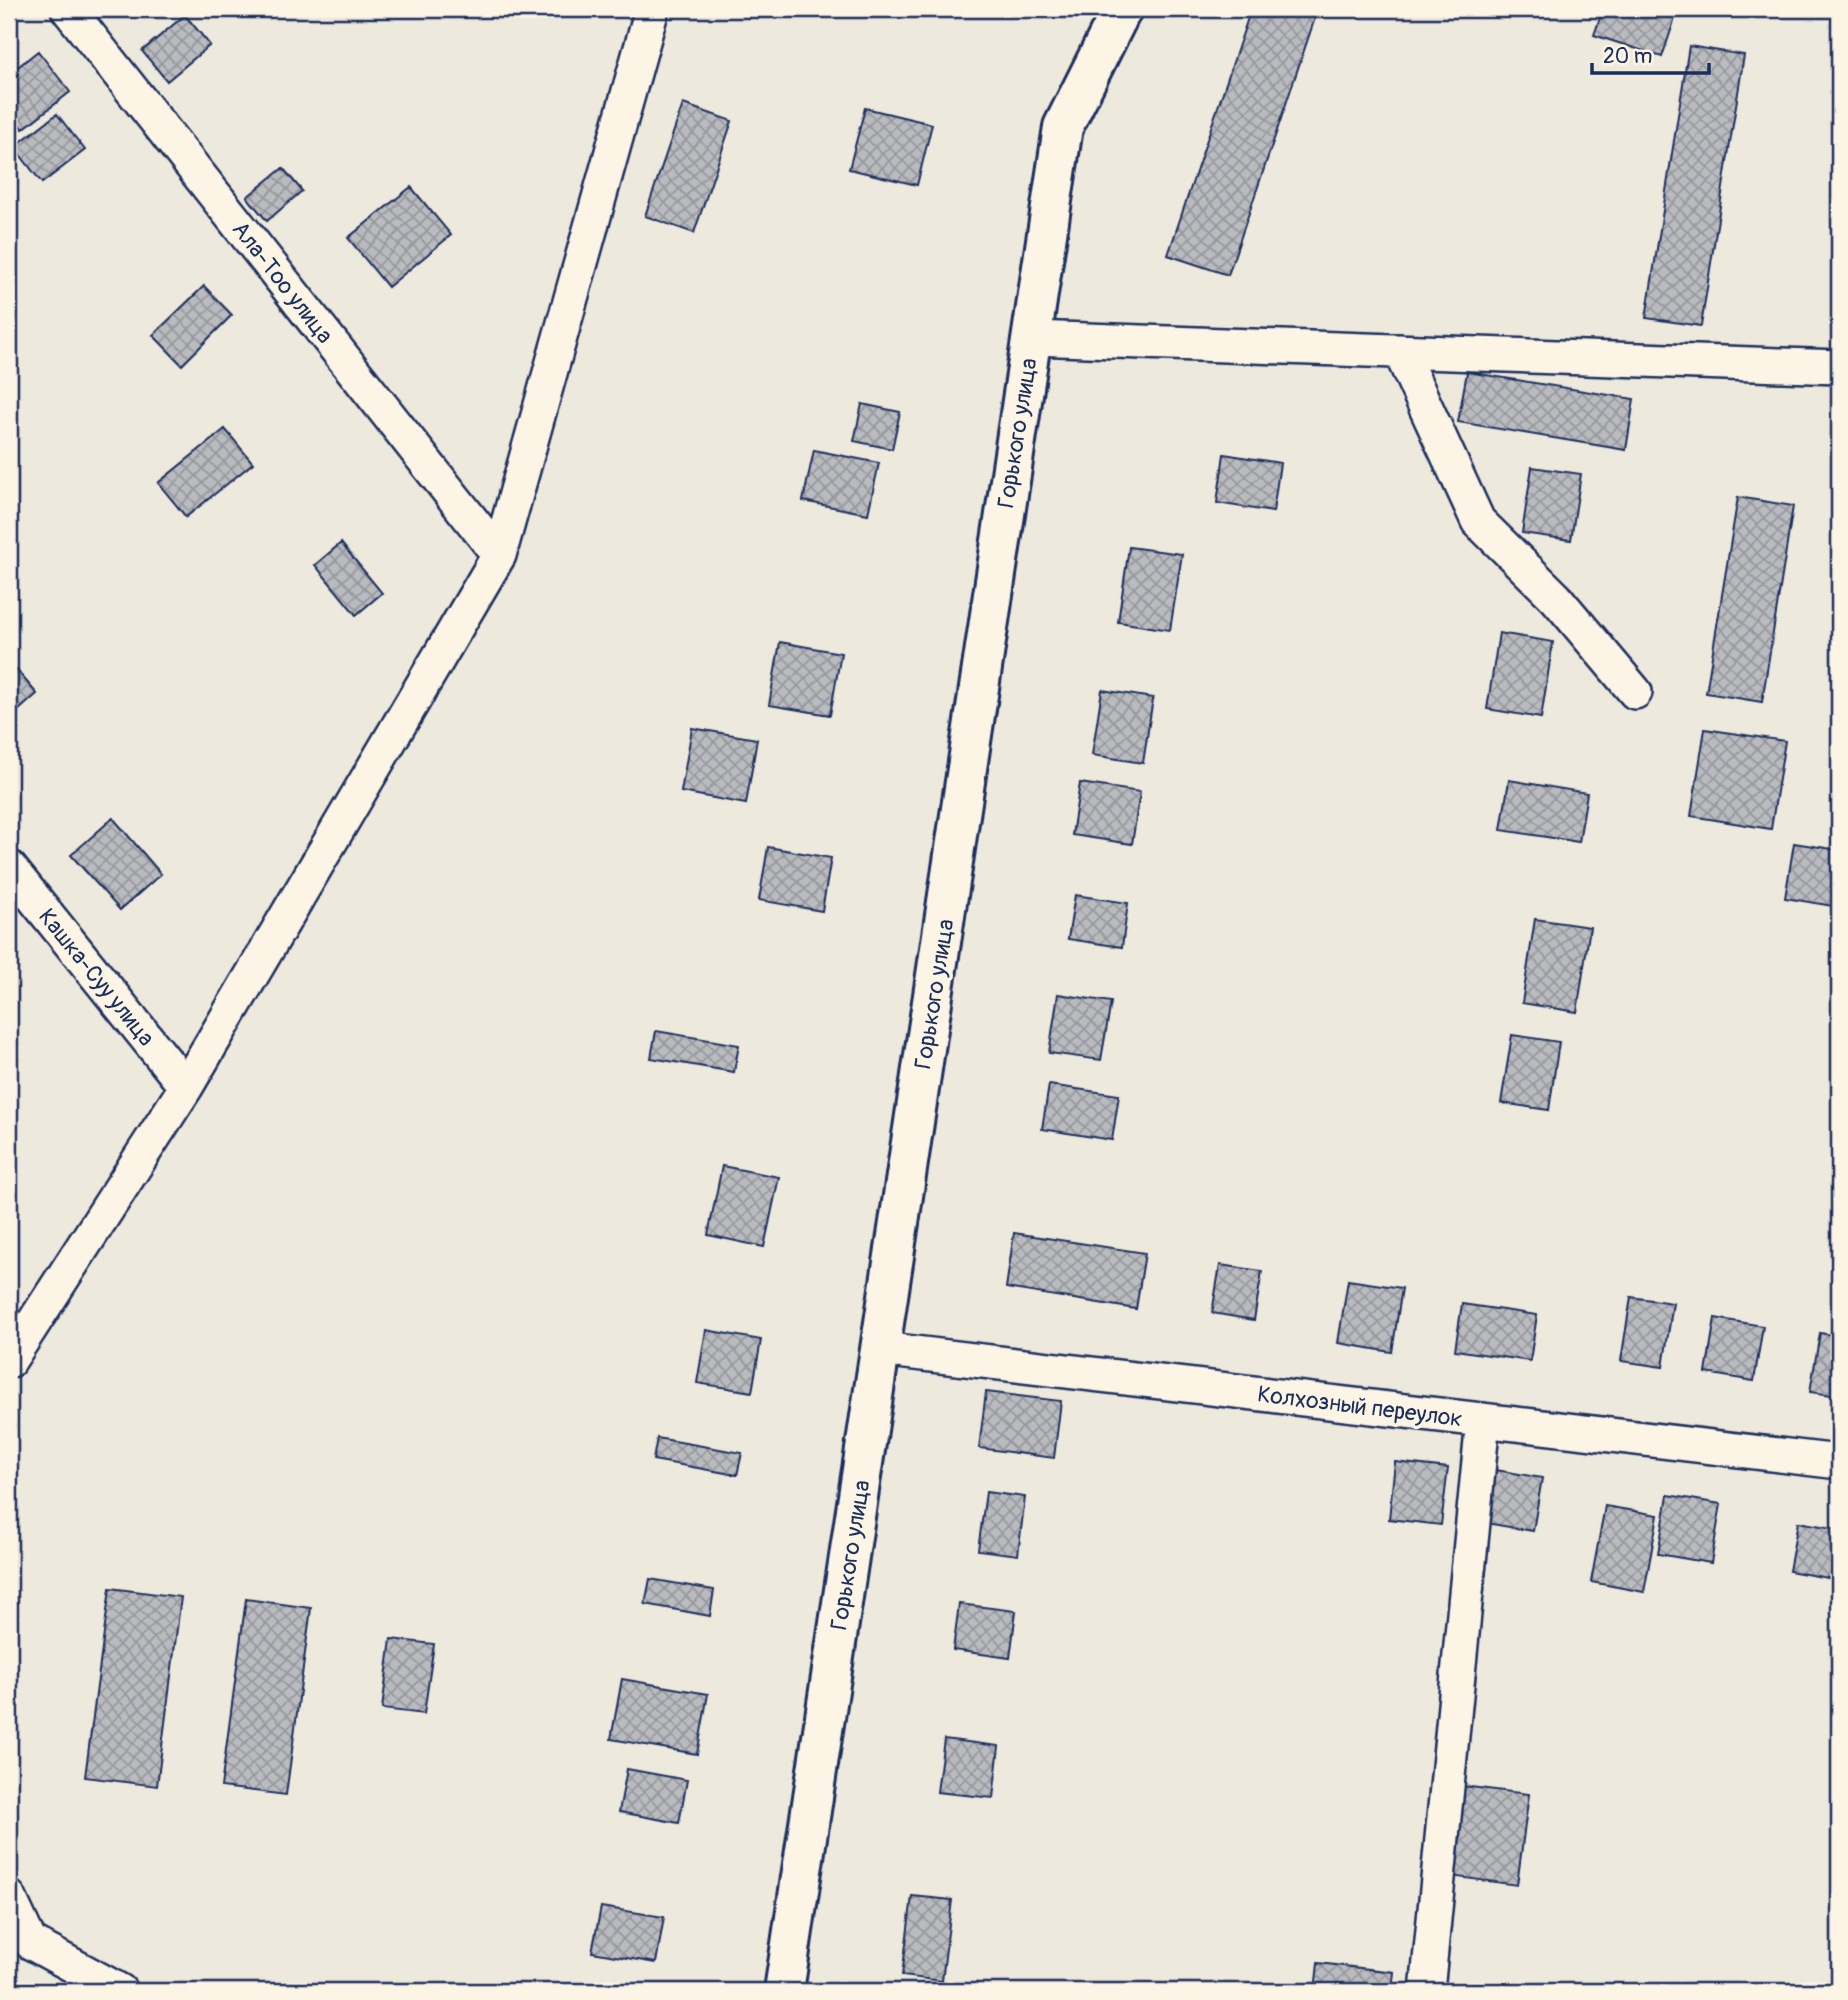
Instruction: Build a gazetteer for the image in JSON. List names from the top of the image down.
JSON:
{
  "streets": {
    "street": [
      "Ала-Тоо улица",
      "Горького улица",
      "Кашка-Суу улица",
      "Колхозный переулок"
    ]
  },
  "crossings": [
    ["Горького улица", "Колхозный переулок"]
  ],
  "scale_bar": "20 m"
}
